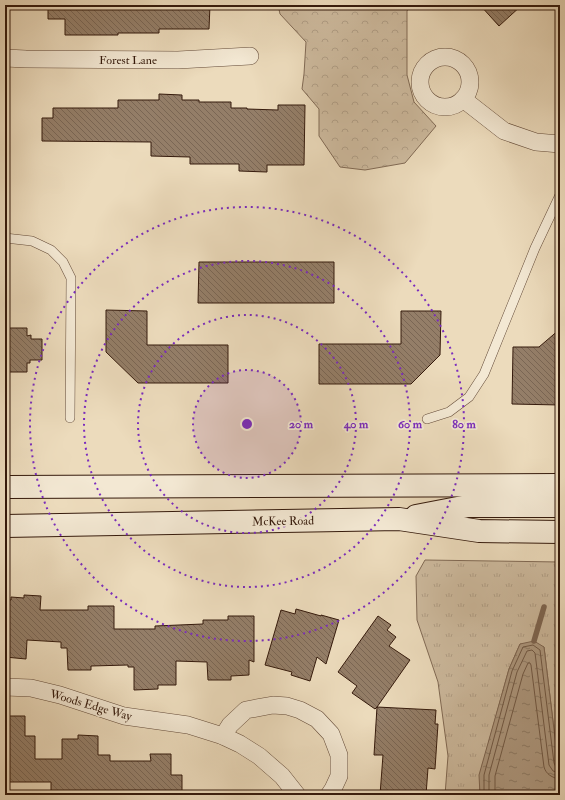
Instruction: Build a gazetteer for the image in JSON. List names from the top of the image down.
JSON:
{
  "streets": {
    "main road": ["McKee Road"],
    "street": ["Forest Lane", "Woods Edge Way"]
  },
  "rings": [
    "20 m",
    "40 m",
    "60 m",
    "80 m"
  ]
}
